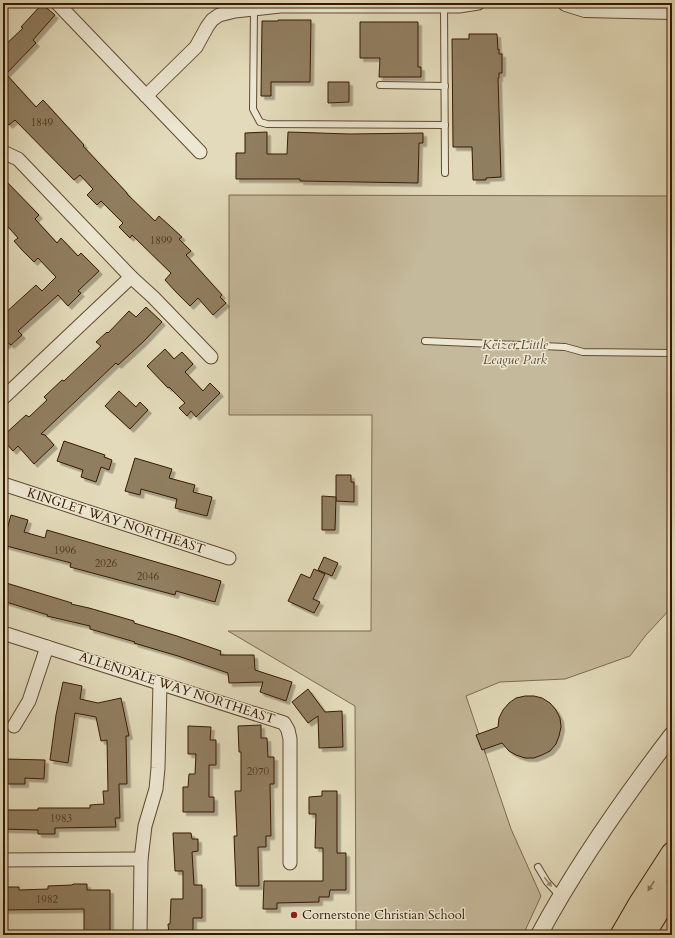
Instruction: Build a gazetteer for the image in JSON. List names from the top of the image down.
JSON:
{
  "streets": {
    "street": ["KINGLET WAY NORTHEAST", "ALLENDALE WAY NORTHEAST"]
  },
  "parks": ["Keizer Little League Park"],
  "places": ["Cornerstone Christian School"],
  "house_numbers": [
    "1849",
    "1899",
    "1996",
    "2026",
    "2046",
    "2070",
    "1983",
    "1982"
  ]
}
